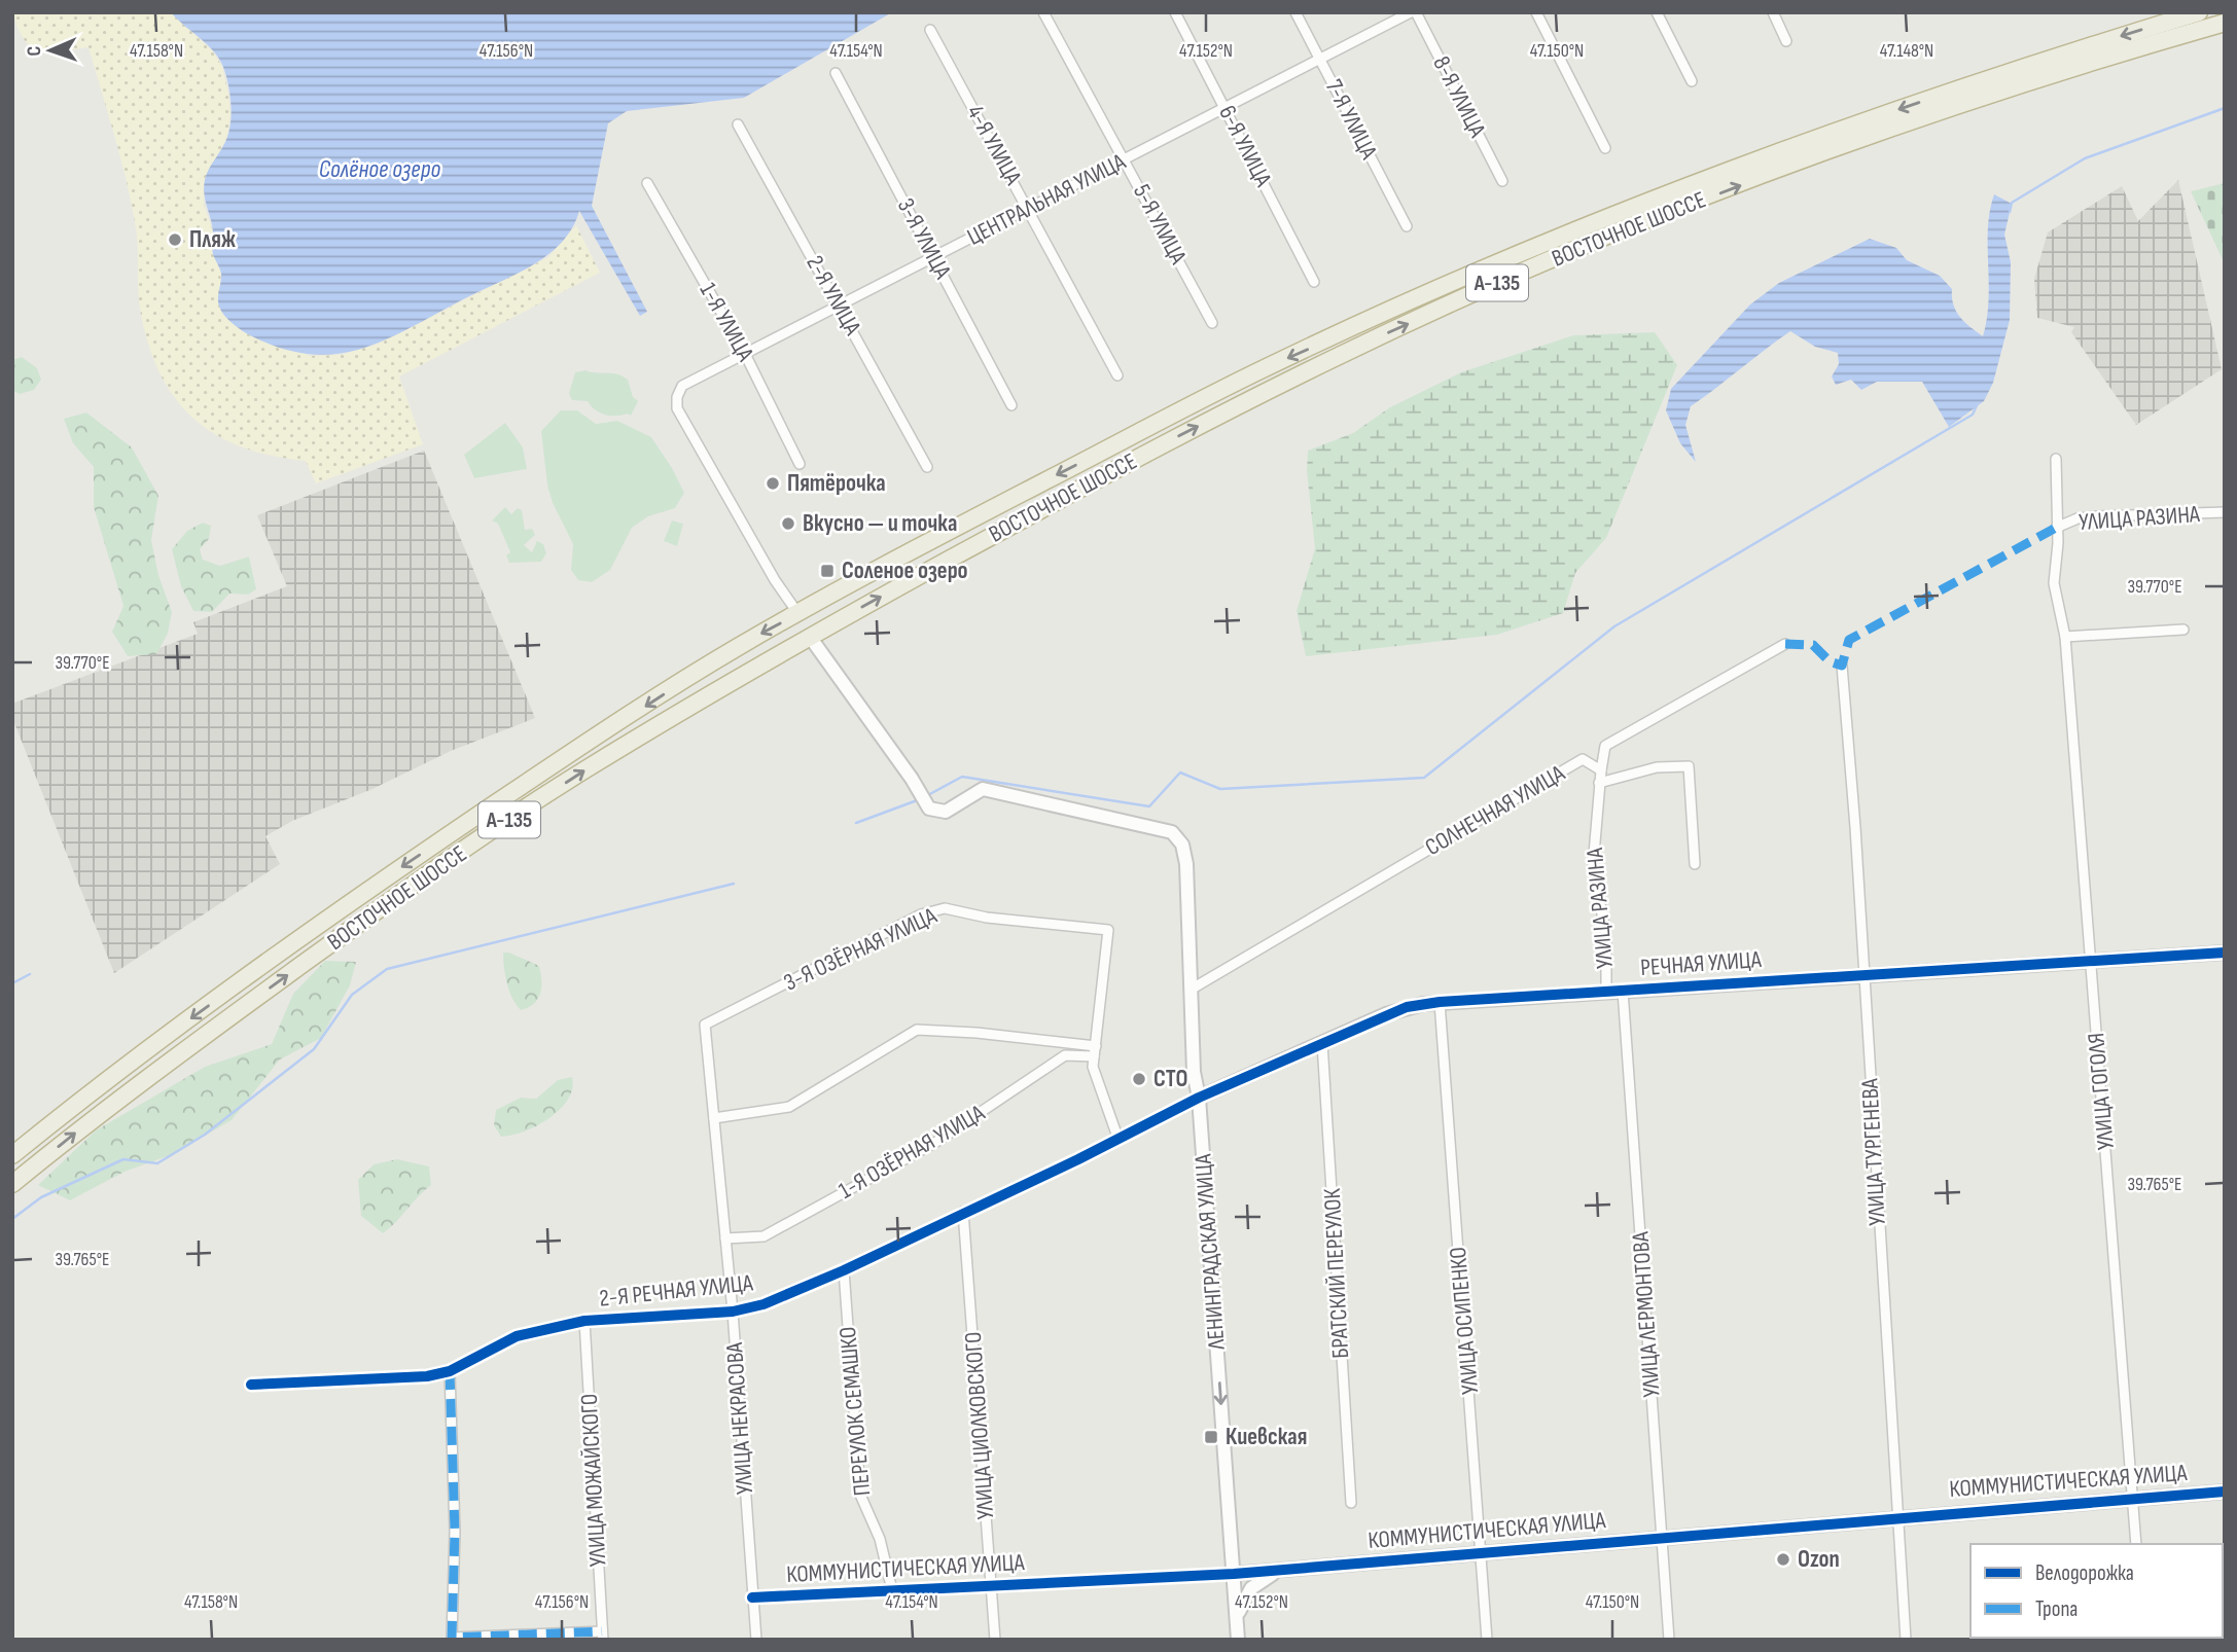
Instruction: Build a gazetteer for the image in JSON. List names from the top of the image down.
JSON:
{
  "streets": {
    "highway": ["ВОСТОЧНОЕ ШОССЕ", "А-135"],
    "street": [
      "8-Я УЛИЦА",
      "7-Я УЛИЦА",
      "4-Я УЛИЦА",
      "6-Я УЛИЦА",
      "ЦЕНТРАЛЬНАЯ УЛИЦА",
      "5-Я УЛИЦА",
      "3-Я УЛИЦА",
      "2-Я УЛИЦА",
      "1-Я УЛИЦА",
      "УЛИЦА РАЗИНА",
      "СОЛНЕЧНАЯ УЛИЦА",
      "3-Я ОЗЁРНАЯ УЛИЦА",
      "РЕЧНАЯ УЛИЦА",
      "УЛИЦА ГОГОЛЯ",
      "1-Я ОЗЁРНАЯ УЛИЦА",
      "УЛИЦА ТУРГЕНЕВА",
      "ЛЕНИНГРАДСКАЯ УЛИЦА",
      "БРАТСКИЙ ПЕРЕУЛОК",
      "2-Я РЕЧНАЯ УЛИЦА",
      "УЛИЦА ЛЕРМОНТОВА",
      "УЛИЦА ОСИПЕНКО",
      "ПЕРЕУЛОК СЕМАШКО",
      "УЛИЦА НЕКРАСОВА",
      "УЛИЦА ЦИОЛКОВСКОГО",
      "УЛИЦА МОЖАЙСКОГО",
      "КОММУНИСТИЧЕСКАЯ УЛИЦА"
    ]
  },
  "crossings": [
    ["8-Я УЛИЦА", "ЦЕНТРАЛЬНАЯ УЛИЦА"],
    ["7-Я УЛИЦА", "ЦЕНТРАЛЬНАЯ УЛИЦА"],
    ["4-Я УЛИЦА", "ЦЕНТРАЛЬНАЯ УЛИЦА"],
    ["6-Я УЛИЦА", "ЦЕНТРАЛЬНАЯ УЛИЦА"],
    ["ЦЕНТРАЛЬНАЯ УЛИЦА", "5-Я УЛИЦА"],
    ["ЦЕНТРАЛЬНАЯ УЛИЦА", "ВОСТОЧНОЕ ШОССЕ"],
    ["ЦЕНТРАЛЬНАЯ УЛИЦА", "3-Я УЛИЦА"],
    ["ЦЕНТРАЛЬНАЯ УЛИЦА", "2-Я УЛИЦА"],
    ["ЦЕНТРАЛЬНАЯ УЛИЦА", "1-Я УЛИЦА"],
    ["ВОСТОЧНОЕ ШОССЕ", "ЛЕНИНГРАДСКАЯ УЛИЦА"],
    ["УЛИЦА РАЗИНА", "СОЛНЕЧНАЯ УЛИЦА"],
    ["УЛИЦА РАЗИНА", "РЕЧНАЯ УЛИЦА"],
    ["УЛИЦА РАЗИНА", "УЛИЦА ГОГОЛЯ"],
    ["СОЛНЕЧНАЯ УЛИЦА", "ЛЕНИНГРАДСКАЯ УЛИЦА"],
    ["3-Я ОЗЁРНАЯ УЛИЦА", "1-Я ОЗЁРНАЯ УЛИЦА"],
    ["3-Я ОЗЁРНАЯ УЛИЦА", "УЛИЦА НЕКРАСОВА"],
    ["РЕЧНАЯ УЛИЦА", "УЛИЦА ГОГОЛЯ"],
    ["РЕЧНАЯ УЛИЦА", "УЛИЦА ТУРГЕНЕВА"],
    ["РЕЧНАЯ УЛИЦА", "ЛЕНИНГРАДСКАЯ УЛИЦА"],
    ["РЕЧНАЯ УЛИЦА", "БРАТСКИЙ ПЕРЕУЛОК"],
    ["РЕЧНАЯ УЛИЦА", "2-Я РЕЧНАЯ УЛИЦА"],
    ["РЕЧНАЯ УЛИЦА", "УЛИЦА ЛЕРМОНТОВА"],
    ["РЕЧНАЯ УЛИЦА", "УЛИЦА ОСИПЕНКО"],
    ["УЛИЦА ГОГОЛЯ", "КОММУНИСТИЧЕСКАЯ УЛИЦА"],
    ["1-Я ОЗЁРНАЯ УЛИЦА", "УЛИЦА НЕКРАСОВА"],
    ["УЛИЦА ТУРГЕНЕВА", "КОММУНИСТИЧЕСКАЯ УЛИЦА"],
    ["ЛЕНИНГРАДСКАЯ УЛИЦА", "2-Я РЕЧНАЯ УЛИЦА"],
    ["ЛЕНИНГРАДСКАЯ УЛИЦА", "КОММУНИСТИЧЕСКАЯ УЛИЦА"],
    ["2-Я РЕЧНАЯ УЛИЦА", "ПЕРЕУЛОК СЕМАШКО"],
    ["2-Я РЕЧНАЯ УЛИЦА", "УЛИЦА НЕКРАСОВА"],
    ["2-Я РЕЧНАЯ УЛИЦА", "УЛИЦА ЦИОЛКОВСКОГО"],
    ["2-Я РЕЧНАЯ УЛИЦА", "УЛИЦА МОЖАЙСКОГО"],
    ["УЛИЦА ЛЕРМОНТОВА", "КОММУНИСТИЧЕСКАЯ УЛИЦА"],
    ["УЛИЦА ОСИПЕНКО", "КОММУНИСТИЧЕСКАЯ УЛИЦА"],
    ["ПЕРЕУЛОК СЕМАШКО", "КОММУНИСТИЧЕСКАЯ УЛИЦА"],
    ["УЛИЦА НЕКРАСОВА", "КОММУНИСТИЧЕСКАЯ УЛИЦА"],
    ["УЛИЦА ЦИОЛКОВСКОГО", "КОММУНИСТИЧЕСКАЯ УЛИЦА"]
  ],
  "one_way": ["ЛЕНИНГРАДСКАЯ УЛИЦА"],
  "water": ["Солёное озеро"],
  "places": {
    "other": [
      "Пляж",
      "Пятёрочка",
      "Вкусно — и точка",
      "СТО",
      "Ozon"
    ],
    "transit": ["Соленое озеро", "Киевская"]
  },
  "legend": ["Велодорожка", "Тропа"],
  "north": "left",
  "coordinates": [
    "47.158°N",
    "47.156°N",
    "47.154°N",
    "47.152°N",
    "47.150°N",
    "47.148°N",
    "39.770°E",
    "39.765°E"
  ]
}
